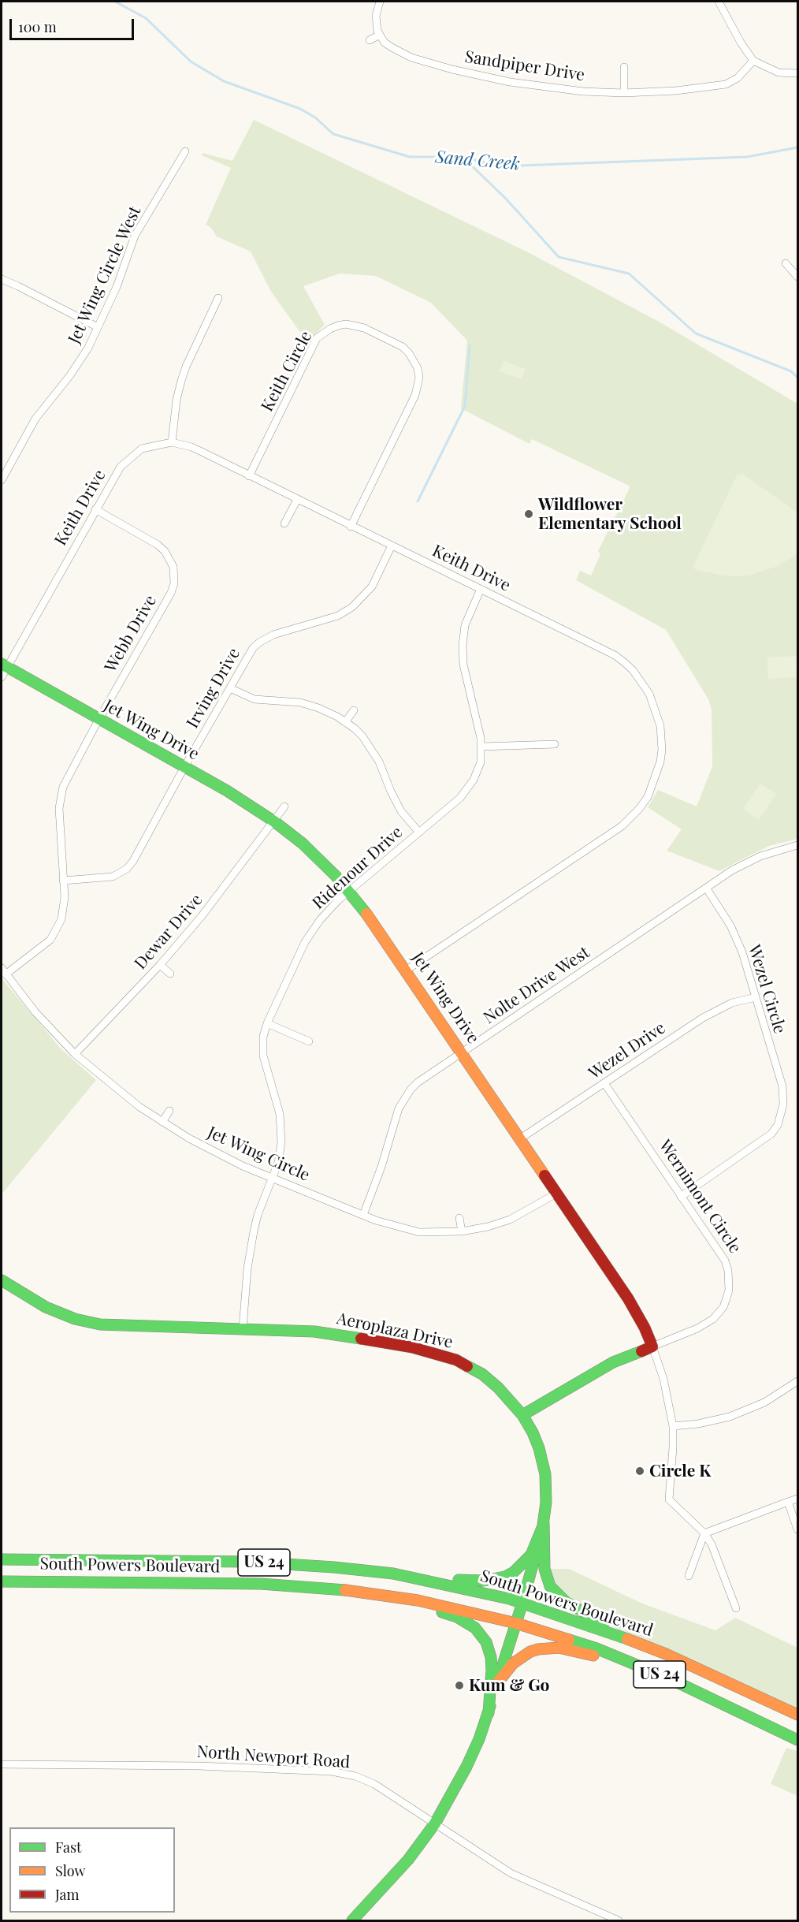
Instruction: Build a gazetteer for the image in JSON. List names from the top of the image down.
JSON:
{
  "streets": {
    "main road": [
      "Jet Wing Drive",
      "Wernimont Circle",
      "Aeroplaza Drive",
      "US 24",
      "South Powers Boulevard"
    ],
    "street": [
      "Sandpiper Drive",
      "Jet Wing Circle West",
      "Keith Circle",
      "Keith Drive",
      "Webb Drive",
      "Irving Drive",
      "Ridenour Drive",
      "Dewar Drive",
      "Nolte Drive West",
      "Wezel Circle",
      "Wezel Drive",
      "Jet Wing Circle",
      "North Newport Road"
    ]
  },
  "crossings": [
    ["Keith Circle", "Keith Drive"],
    ["Keith Drive", "Webb Drive"],
    ["Keith Drive", "Irving Drive"],
    ["Keith Drive", "Jet Wing Drive"],
    ["Keith Drive", "Ridenour Drive"],
    ["Webb Drive", "Irving Drive"],
    ["Webb Drive", "Jet Wing Drive"],
    ["Webb Drive", "Jet Wing Circle"],
    ["Irving Drive", "Jet Wing Drive"],
    ["Jet Wing Drive", "Ridenour Drive"],
    ["Jet Wing Drive", "Dewar Drive"],
    ["Jet Wing Drive", "Nolte Drive West"],
    ["Jet Wing Drive", "Wezel Drive"],
    ["Jet Wing Drive", "Jet Wing Circle"],
    ["Jet Wing Drive", "Wernimont Circle"],
    ["Ridenour Drive", "Jet Wing Circle"],
    ["Ridenour Drive", "Aeroplaza Drive"],
    ["Dewar Drive", "Jet Wing Circle"],
    ["Nolte Drive West", "Wezel Circle"],
    ["Nolte Drive West", "Jet Wing Circle"],
    ["Wezel Circle", "Wezel Drive"],
    ["Wezel Circle", "Wernimont Circle"],
    ["Wezel Drive", "Wernimont Circle"],
    ["Wernimont Circle", "Aeroplaza Drive"],
    ["Aeroplaza Drive", "South Powers Boulevard"],
    ["Aeroplaza Drive", "North Newport Road"]
  ],
  "water": ["Sand Creek"],
  "places": ["Wildflower Elementary School", "Circle K", "Kum & Go"],
  "legend": ["Fast", "Slow", "Jam"],
  "scale_bar": "100 m"
}
